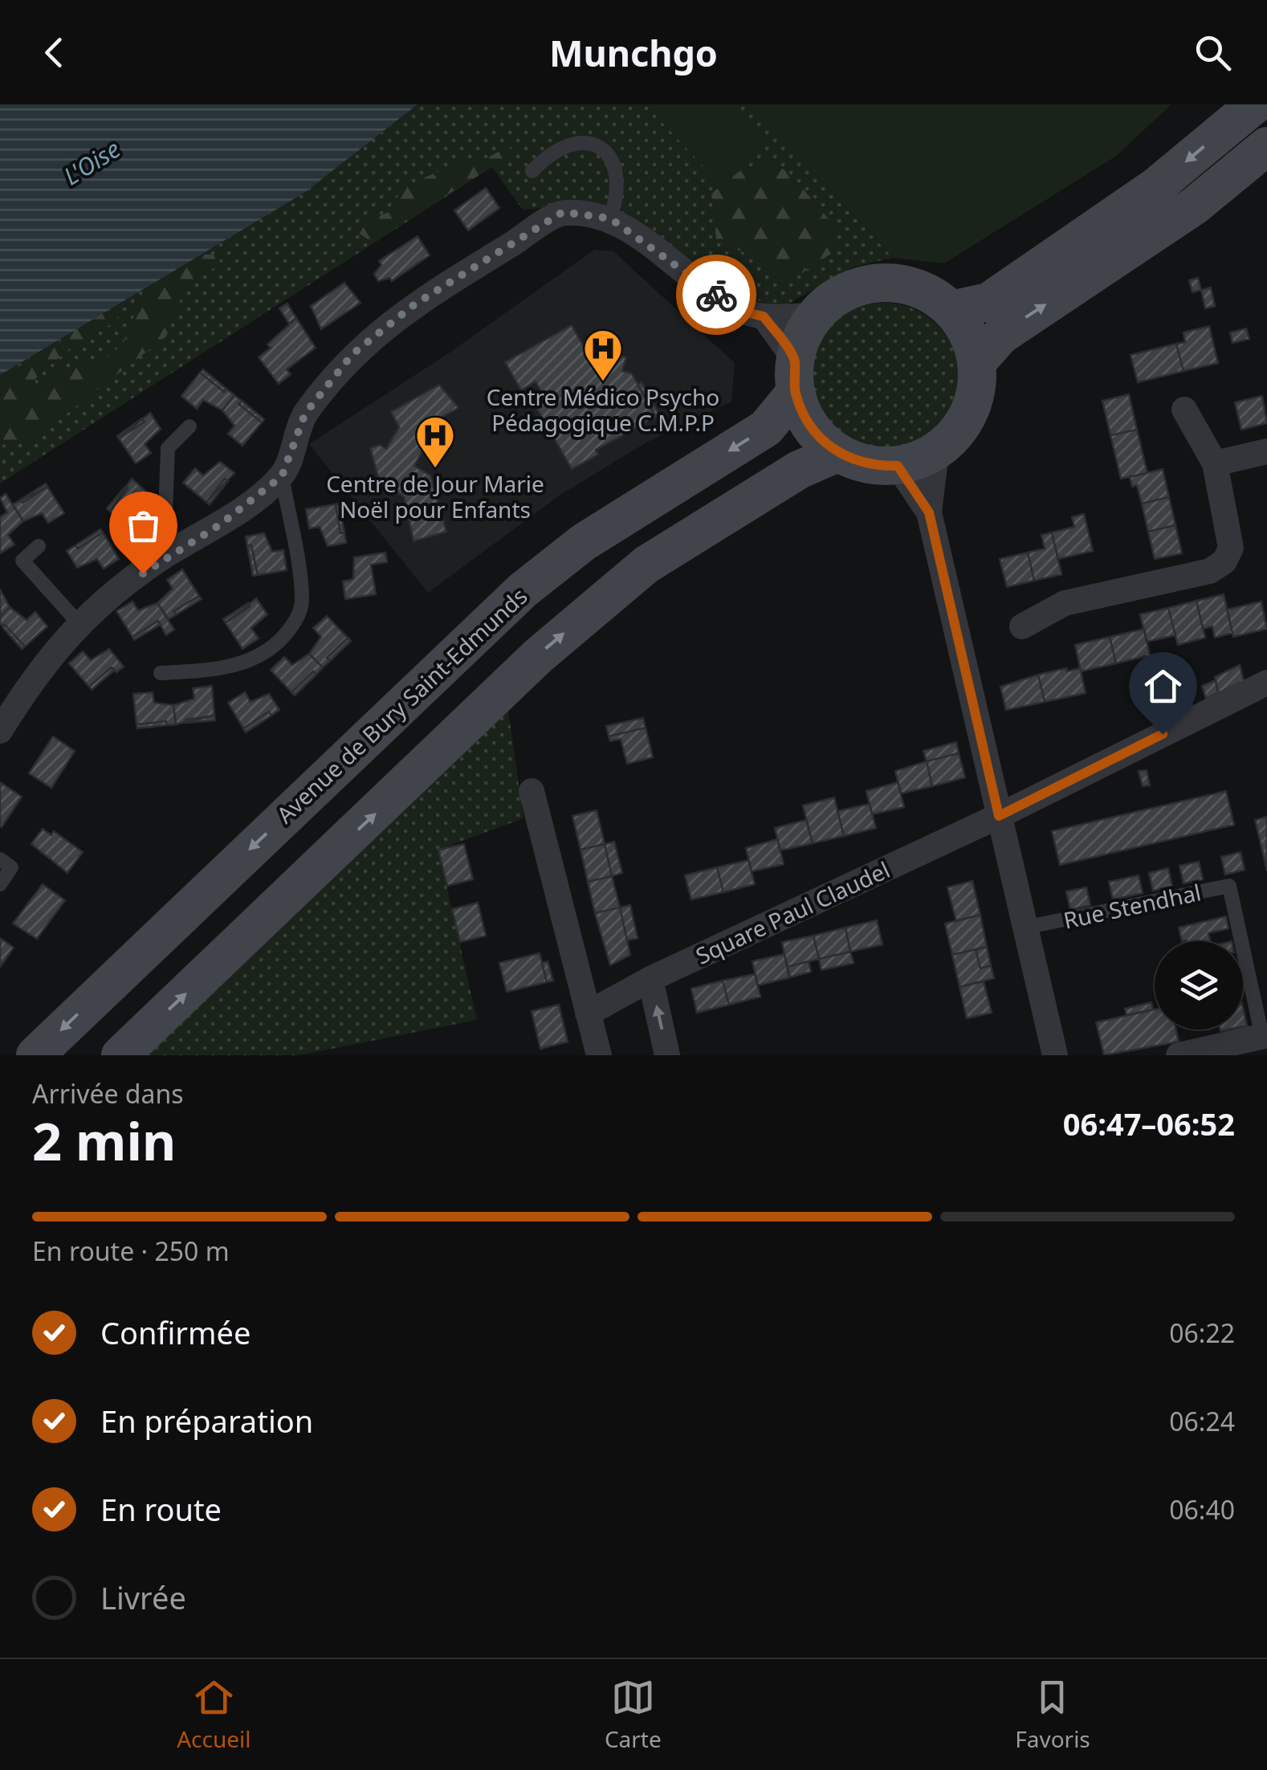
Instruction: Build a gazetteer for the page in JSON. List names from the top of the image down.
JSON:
{
  "streets": {
    "main road": ["Avenue de Bury Saint-Edmunds"],
    "street": ["Square Paul Claudel"],
    "lane": ["Rue Stendhal"]
  },
  "water": ["L'Oise"],
  "places": {
    "hospital": ["Centre Médico Psycho Pédagogique C.M.P.P", "Centre de Jour Marie Noël pour Enfants"]
  },
  "page": {
    "header": "Munchgo",
    "heading": ["2 min", "Arrivée dans", "06:47–06:52"],
    "bar": "En route · 250 m",
    "list": [
      ["Confirmée", "06:22"],
      ["En préparation", "06:24"],
      ["En route", "06:40"],
      "Livrée"
    ],
    "tabs": ["Accueil", "Carte", "Favoris"]
  }
}
